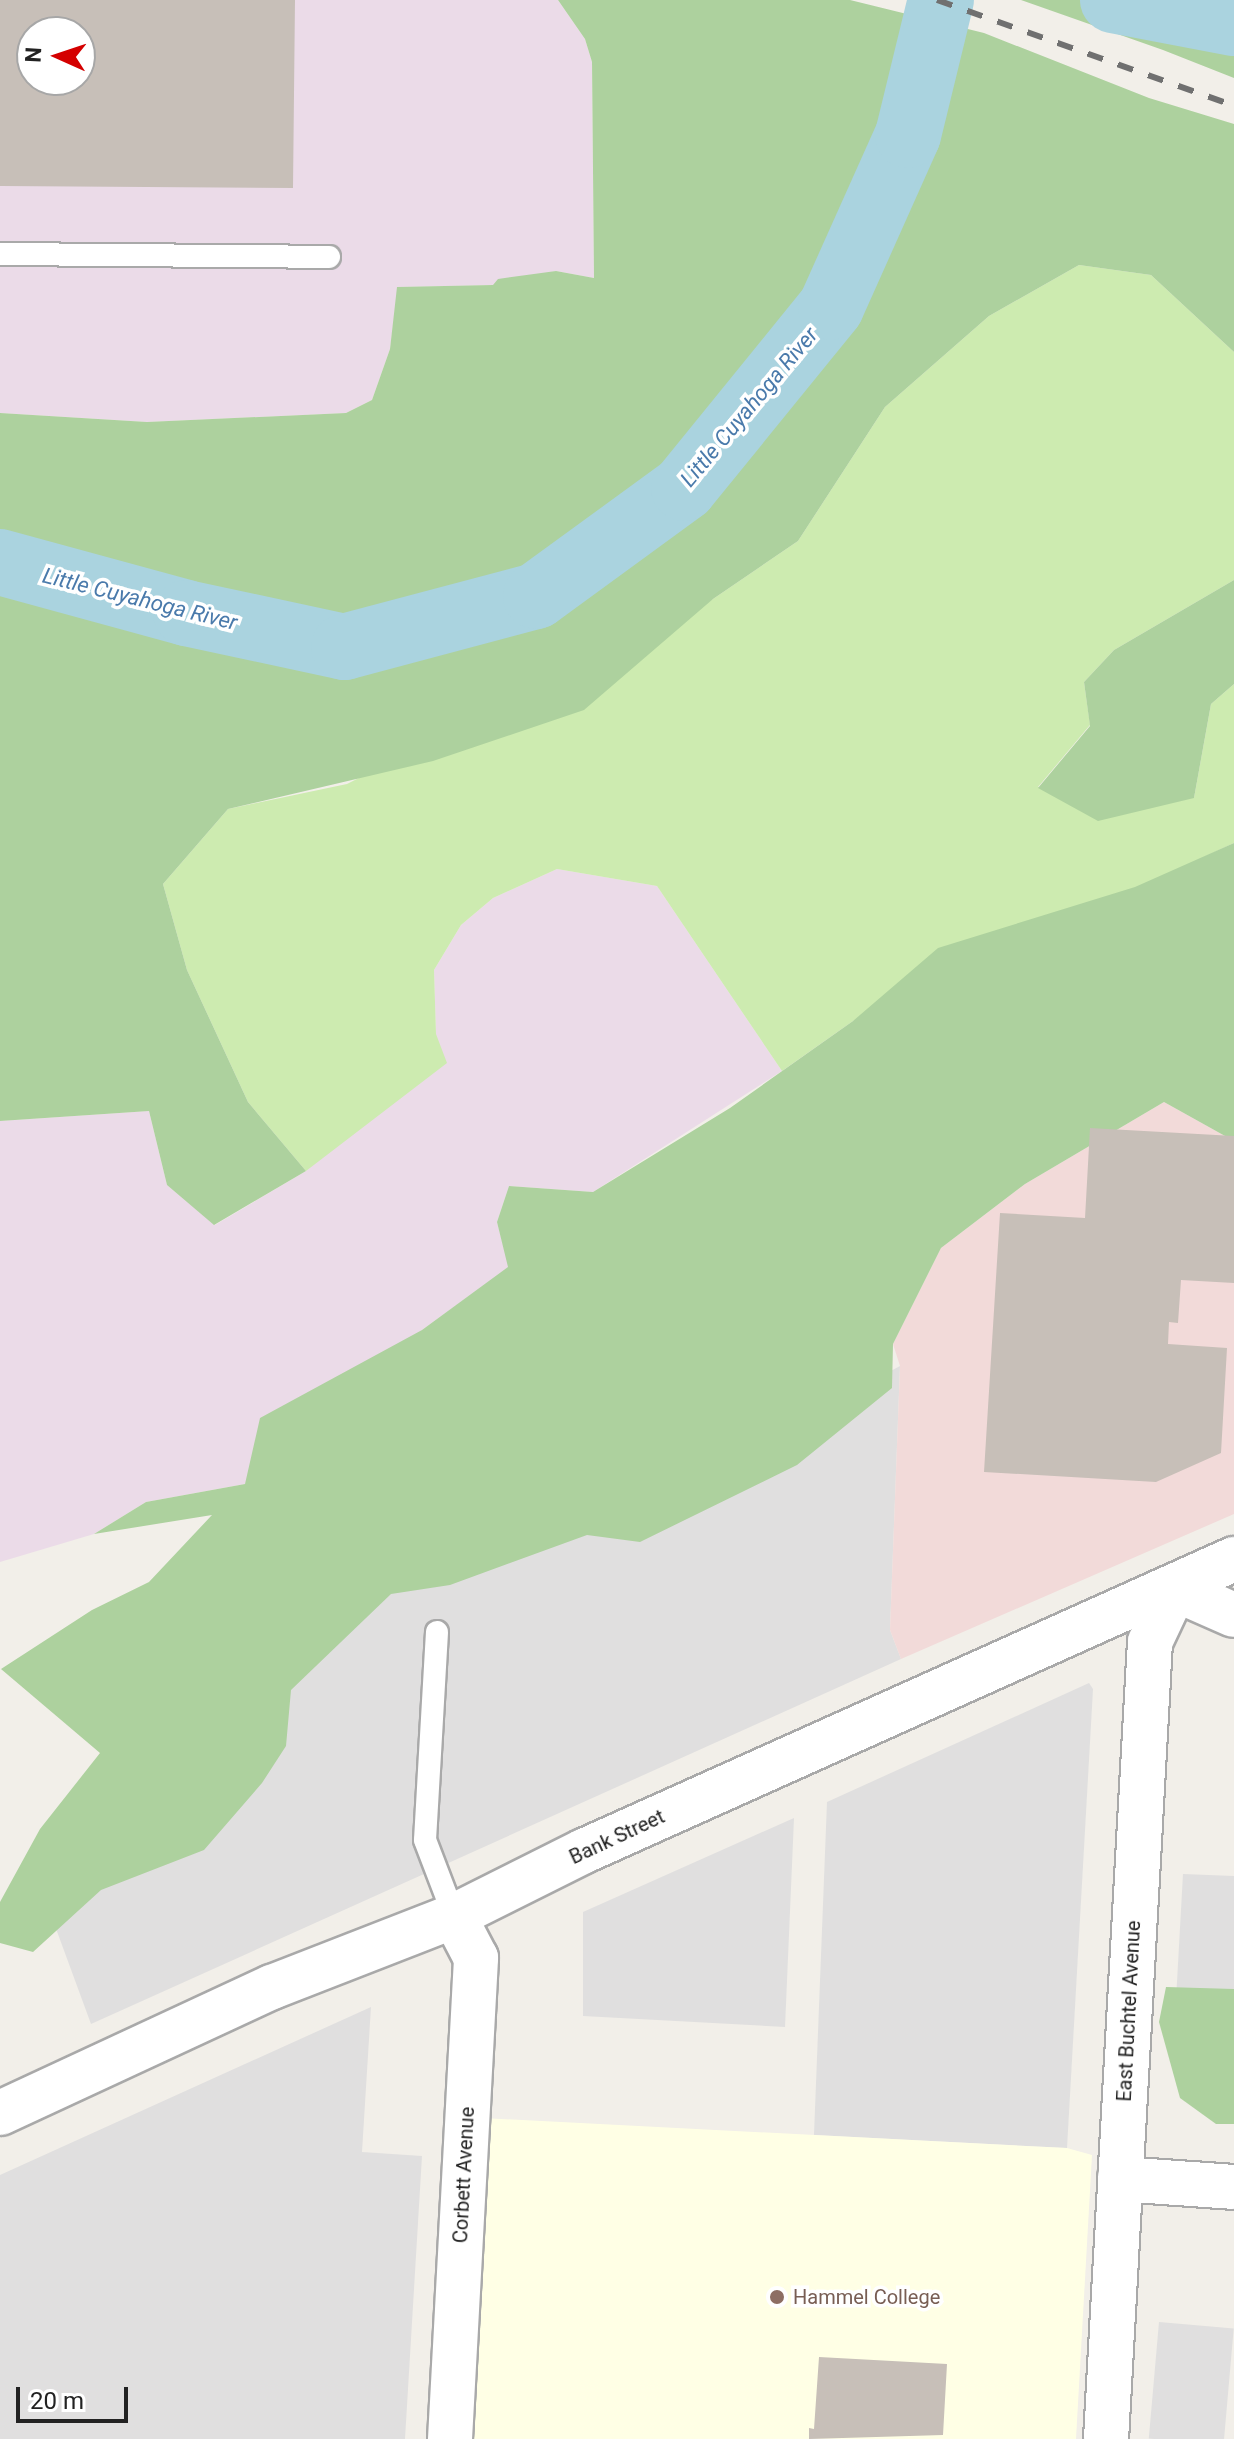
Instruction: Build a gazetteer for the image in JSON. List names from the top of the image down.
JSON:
{
  "streets": {
    "street": ["Bank Street", "East Buchtel Avenue", "Corbett Avenue"]
  },
  "crossings": [
    ["Bank Street", "East Buchtel Avenue"],
    ["Bank Street", "Corbett Avenue"]
  ],
  "water": ["Little Cuyahoga River"],
  "places": ["Hammel College"],
  "scale_bar": "20 m",
  "north": "left"
}
